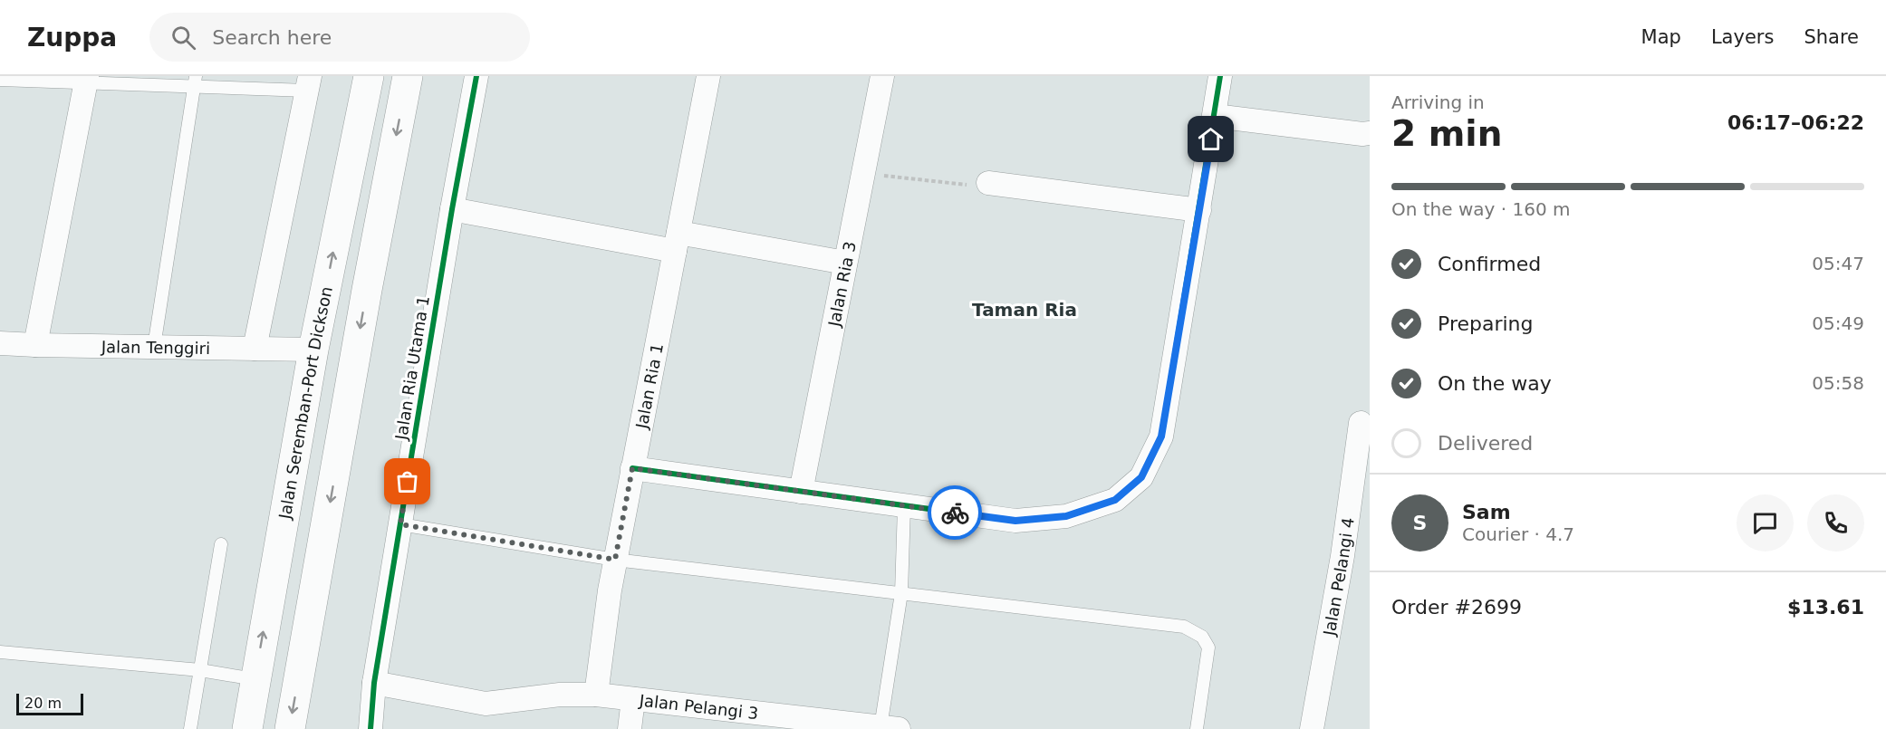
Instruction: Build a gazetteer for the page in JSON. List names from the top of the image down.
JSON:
{
  "streets": {
    "highway": ["Jalan Seremban-Port Dickson"],
    "street": [
      "Jalan Ria 3",
      "Jalan Tenggiri",
      "Jalan Ria Utama 1",
      "Jalan Ria 1",
      "Jalan Pelangi 4",
      "Jalan Pelangi 3"
    ]
  },
  "crossings": [
    ["Jalan Tenggiri", "Jalan Seremban-Port Dickson"],
    ["Jalan Ria Utama 1", "Jalan Pelangi 3"],
    ["Jalan Ria 1", "Jalan Pelangi 3"]
  ],
  "districts": ["Taman Ria"],
  "scale_bar": "20 m",
  "page": {
    "header": "Zuppa",
    "search": "Search here",
    "nav": ["Map", "Layers", "Share"],
    "heading": ["2 min", "Arriving in", "06:17–06:22"],
    "panel": [
      "Sam",
      "Courier · 4.7",
      "Order #2699",
      "$13.61"
    ],
    "bar": "On the way · 160 m",
    "list": [
      ["Confirmed", "05:47"],
      ["Preparing", "05:49"],
      ["On the way", "05:58"],
      "Delivered"
    ],
    "round": "S",
    "scale": "20 m"
  }
}
